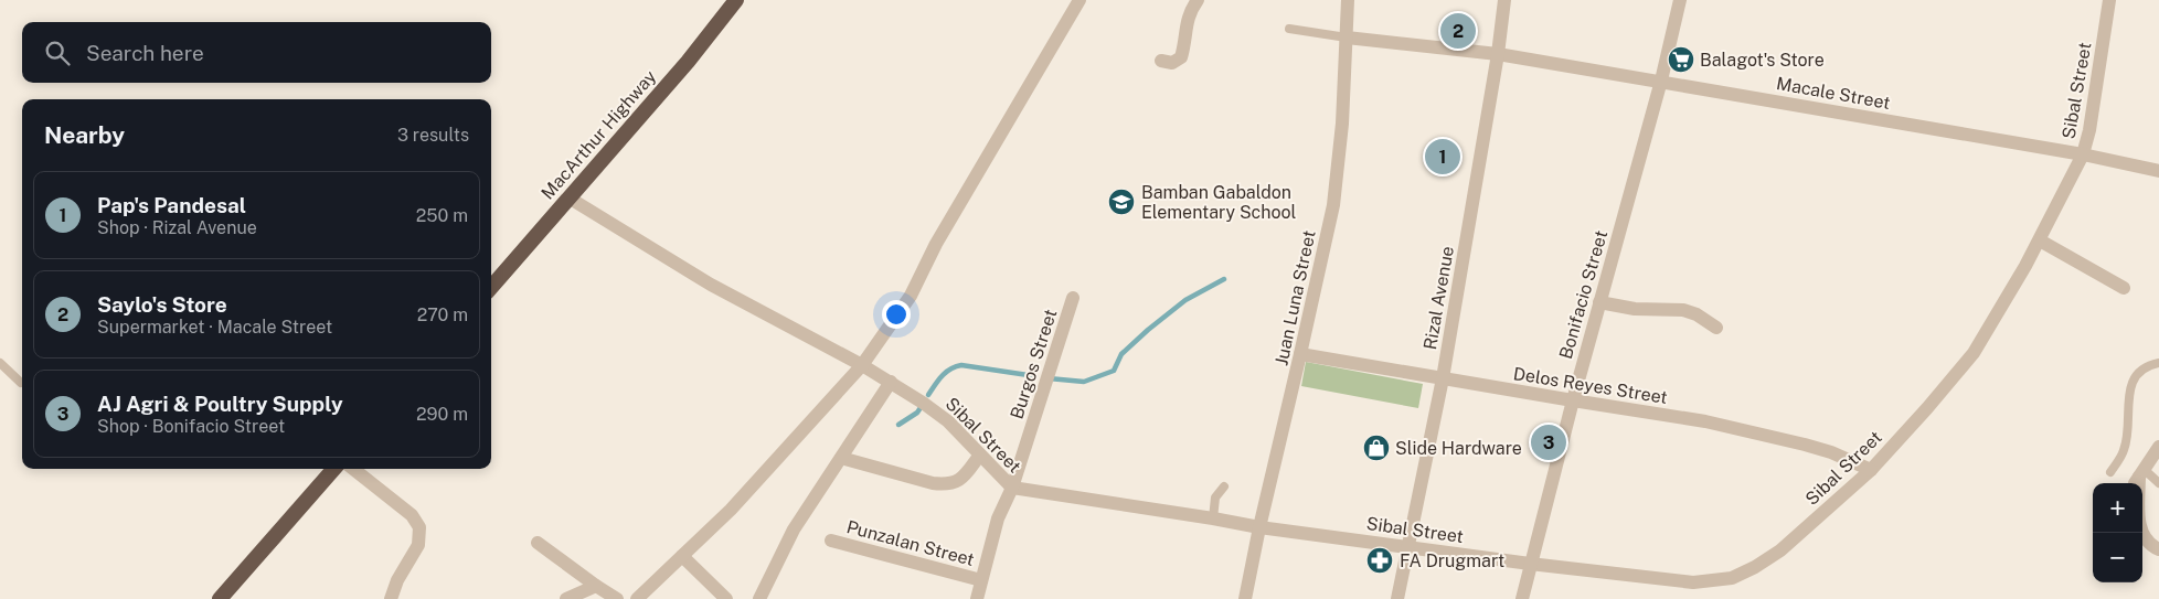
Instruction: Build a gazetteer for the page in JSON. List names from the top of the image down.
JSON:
{
  "streets": {
    "highway": ["MacArthur Highway"],
    "street": [
      "Sibal Street",
      "Macale Street",
      "Bonifacio Street",
      "Juan Luna Street",
      "Rizal Avenue",
      "Burgos Street",
      "Delos Reyes Street",
      "Punzalan Street"
    ]
  },
  "crossings": [
    ["Sibal Street", "Macale Street"],
    ["Sibal Street", "MacArthur Highway"],
    ["Sibal Street", "Bonifacio Street"],
    ["Sibal Street", "Juan Luna Street"],
    ["Sibal Street", "Rizal Avenue"],
    ["Sibal Street", "Burgos Street"],
    ["Sibal Street", "Delos Reyes Street"],
    ["Macale Street", "Bonifacio Street"],
    ["Macale Street", "Juan Luna Street"],
    ["Macale Street", "Rizal Avenue"],
    ["Bonifacio Street", "Delos Reyes Street"],
    ["Juan Luna Street", "Delos Reyes Street"],
    ["Rizal Avenue", "Delos Reyes Street"],
    ["Burgos Street", "Punzalan Street"]
  ],
  "places": {
    "supermarket": ["Balagot's Store"],
    "school or university": ["Bamban Gabaldon Elementary School"],
    "shop": ["Slide Hardware"],
    "pharmacy": ["FA Drugmart"]
  },
  "page": {
    "pins": ["2", "1", "3"],
    "search": "Search here",
    "heading": ["Nearby", "3 results"],
    "list": [
      {
        "mark": "1",
        "name": "Pap's Pandesal",
        "note": "Shop · Rizal Avenue",
        "value": "250 m"
      },
      {
        "mark": "2",
        "name": "Saylo's Store",
        "note": "Supermarket · Macale Street",
        "value": "270 m"
      },
      {
        "mark": "3",
        "name": "AJ Agri & Poultry Supply",
        "note": "Shop · Bonifacio Street",
        "value": "290 m"
      }
    ],
    "map_buttons": ["+", "−"]
  }
}
